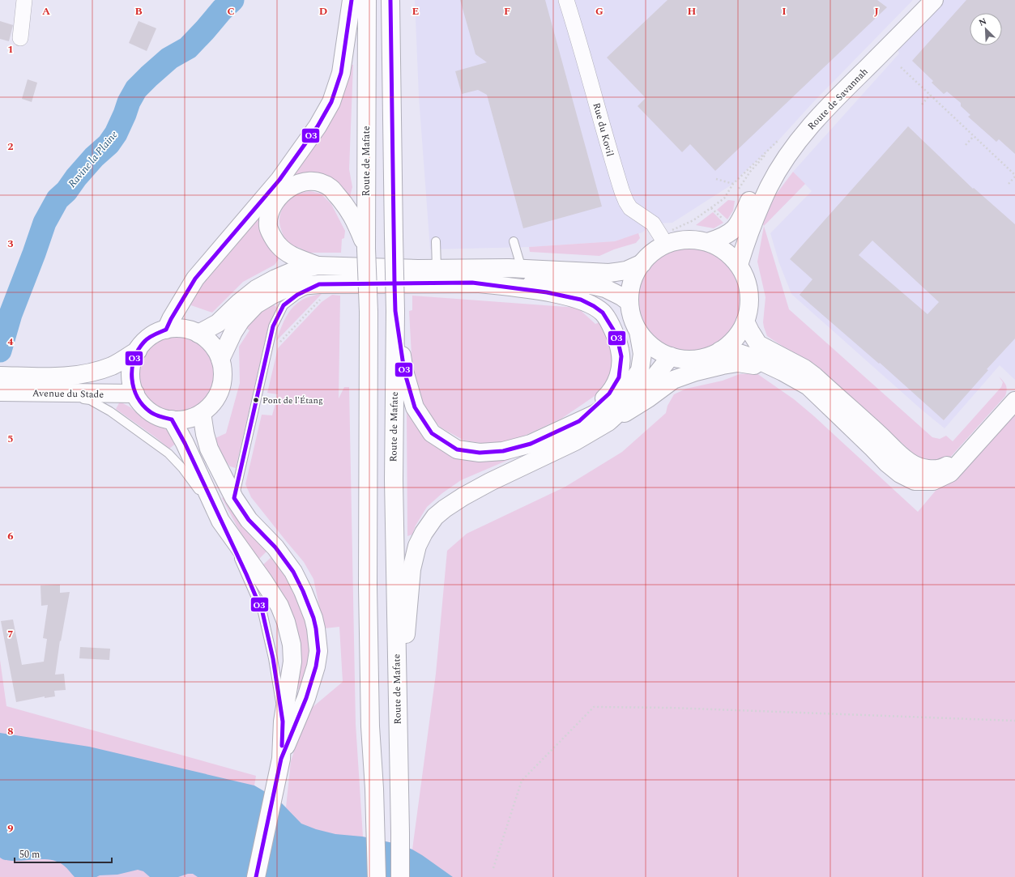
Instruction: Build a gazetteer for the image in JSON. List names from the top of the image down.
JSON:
{
  "streets": {
    "main road": ["Route de Savannah", "Route de Mafate", "Avenue du Stade"],
    "street": ["Rue du Kovil"]
  },
  "water": ["Ravine la Plaine"],
  "places": ["Pont de l'Étang"],
  "lines": ["transit line O3"],
  "scale_bar": "50 m",
  "north": "top left",
  "grid": {
    "columns": [
      "A",
      "B",
      "C",
      "D",
      "E",
      "F",
      "G",
      "H",
      "I",
      "J"
    ],
    "rows": [
      "1",
      "2",
      "3",
      "4",
      "5",
      "6",
      "7",
      "8",
      "9"
    ]
  }
}
